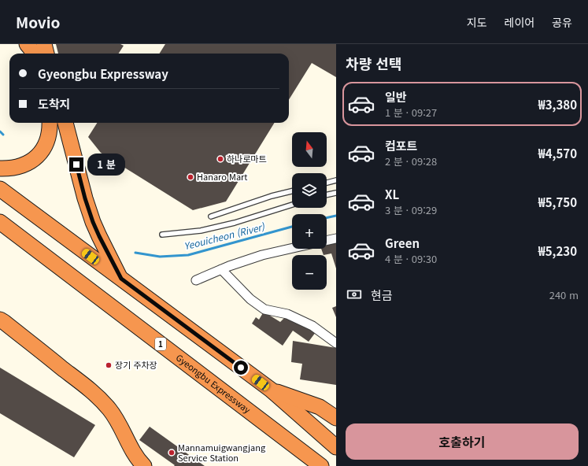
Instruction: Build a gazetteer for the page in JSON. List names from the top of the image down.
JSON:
{
  "streets": {
    "highway": ["1", "Gyeongbu Expressway"]
  },
  "water": ["Yeouicheon (River)"],
  "places": [
    "하나로마트",
    "Hanaro Mart",
    "장기 주차장",
    "Mannamuigwangjang Service Station"
  ],
  "north": "top",
  "page": {
    "header": "Movio",
    "nav": ["지도", "레이어", "공유"],
    "heading": "차량 선택",
    "banner": ["Gyeongbu Expressway", "도착지"],
    "list": [
      {
        "name": "일반",
        "note": "1 분 · 09:27",
        "value": "₩3,380"
      },
      {
        "name": "컴포트",
        "note": "2 분 · 09:28",
        "value": "₩4,570"
      },
      {
        "name": "XL",
        "note": "3 분 · 09:29",
        "value": "₩5,750"
      },
      {
        "name": "Green",
        "note": "4 분 · 09:30",
        "value": "₩5,230"
      }
    ],
    "map_buttons": ["+", "−"],
    "bubble": "1 분",
    "pay": ["현금", "240 m"],
    "buttons": "호출하기"
  }
}
